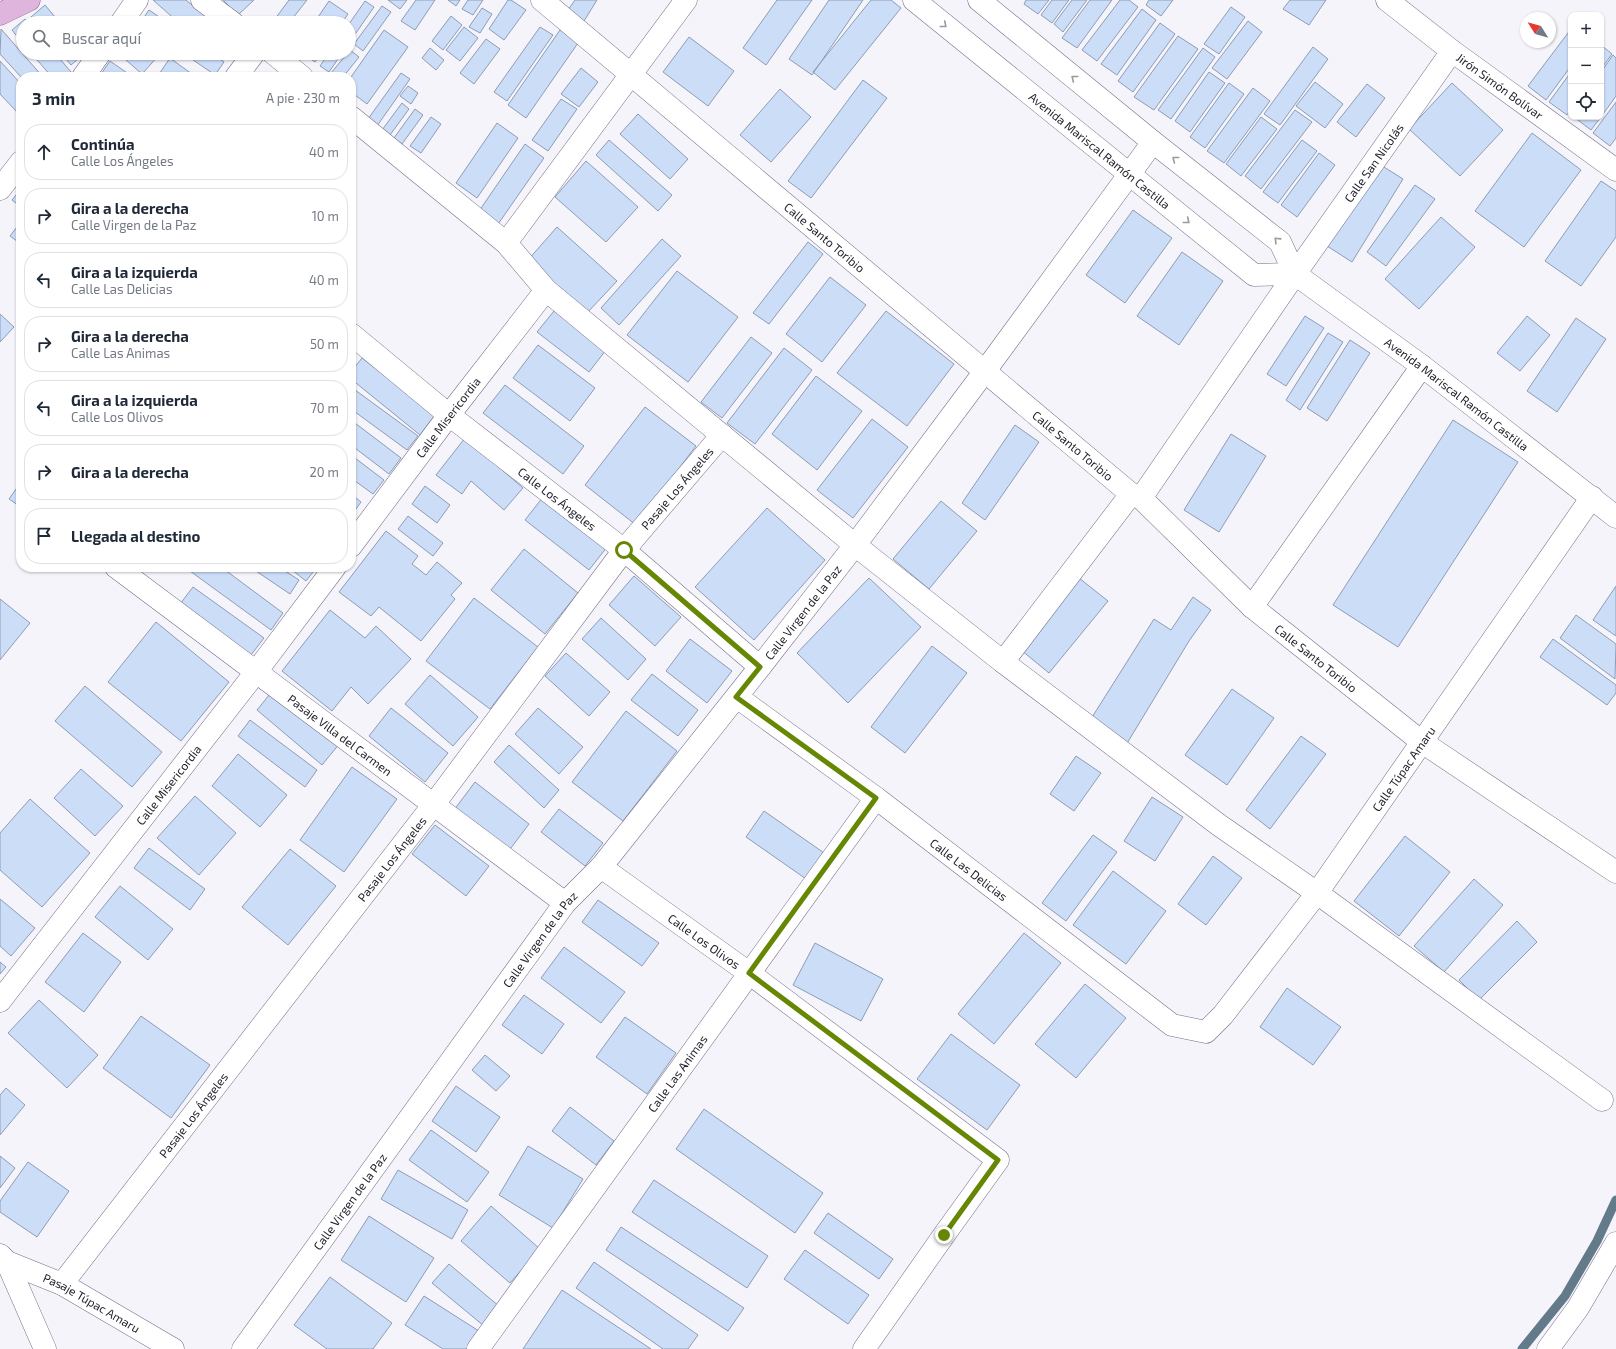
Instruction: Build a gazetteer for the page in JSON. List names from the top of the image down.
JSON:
{
  "streets": {
    "street": [
      "Jirón Simón Bolívar",
      "Avenida Mariscal Ramón Castilla",
      "Calle San Nicolás",
      "Calle Santo Toribio",
      "Calle Misericordia",
      "Pasaje Los Ángeles",
      "Calle Los Ángeles",
      "Calle Virgen de la Paz",
      "Pasaje Villa del Carmen",
      "Calle Túpac Amaru",
      "Calle Las Delicias",
      "Calle Los Olivos",
      "Calle Las Animas",
      "Pasaje Túpac Amaru"
    ]
  },
  "crossings": [
    ["Jirón Simón Bolívar", "Calle San Nicolás"],
    ["Avenida Mariscal Ramón Castilla", "Calle San Nicolás"],
    ["Avenida Mariscal Ramón Castilla", "Calle Virgen de la Paz"],
    ["Avenida Mariscal Ramón Castilla", "Calle Túpac Amaru"],
    ["Calle San Nicolás", "Calle Santo Toribio"],
    ["Calle Santo Toribio", "Calle Virgen de la Paz"],
    ["Calle Santo Toribio", "Calle Túpac Amaru"],
    ["Calle Misericordia", "Calle Los Ángeles"],
    ["Calle Misericordia", "Pasaje Villa del Carmen"],
    ["Pasaje Los Ángeles", "Calle Los Ángeles"],
    ["Pasaje Los Ángeles", "Pasaje Villa del Carmen"],
    ["Pasaje Los Ángeles", "Pasaje Túpac Amaru"],
    ["Calle Los Ángeles", "Calle Virgen de la Paz"],
    ["Calle Virgen de la Paz", "Pasaje Villa del Carmen"],
    ["Calle Virgen de la Paz", "Calle Las Delicias"],
    ["Calle Virgen de la Paz", "Calle Los Olivos"],
    ["Calle Túpac Amaru", "Calle Las Delicias"],
    ["Calle Las Delicias", "Calle Las Animas"],
    ["Calle Los Olivos", "Calle Las Animas"]
  ],
  "north": "top left",
  "page": {
    "map_buttons": ["+", "−"],
    "search": "Buscar aquí",
    "heading": ["3 min", "A pie · 230 m"],
    "list": [
      ["Continúa", "Calle Los Ángeles", "40 m"],
      ["Gira a la derecha", "Calle Virgen de la Paz", "10 m"],
      ["Gira a la izquierda", "Calle Las Delicias", "40 m"],
      ["Gira a la derecha", "Calle Las Animas", "50 m"],
      ["Gira a la izquierda", "Calle Los Olivos", "70 m"],
      ["Gira a la derecha", "20 m"],
      "Llegada al destino"
    ]
  }
}
